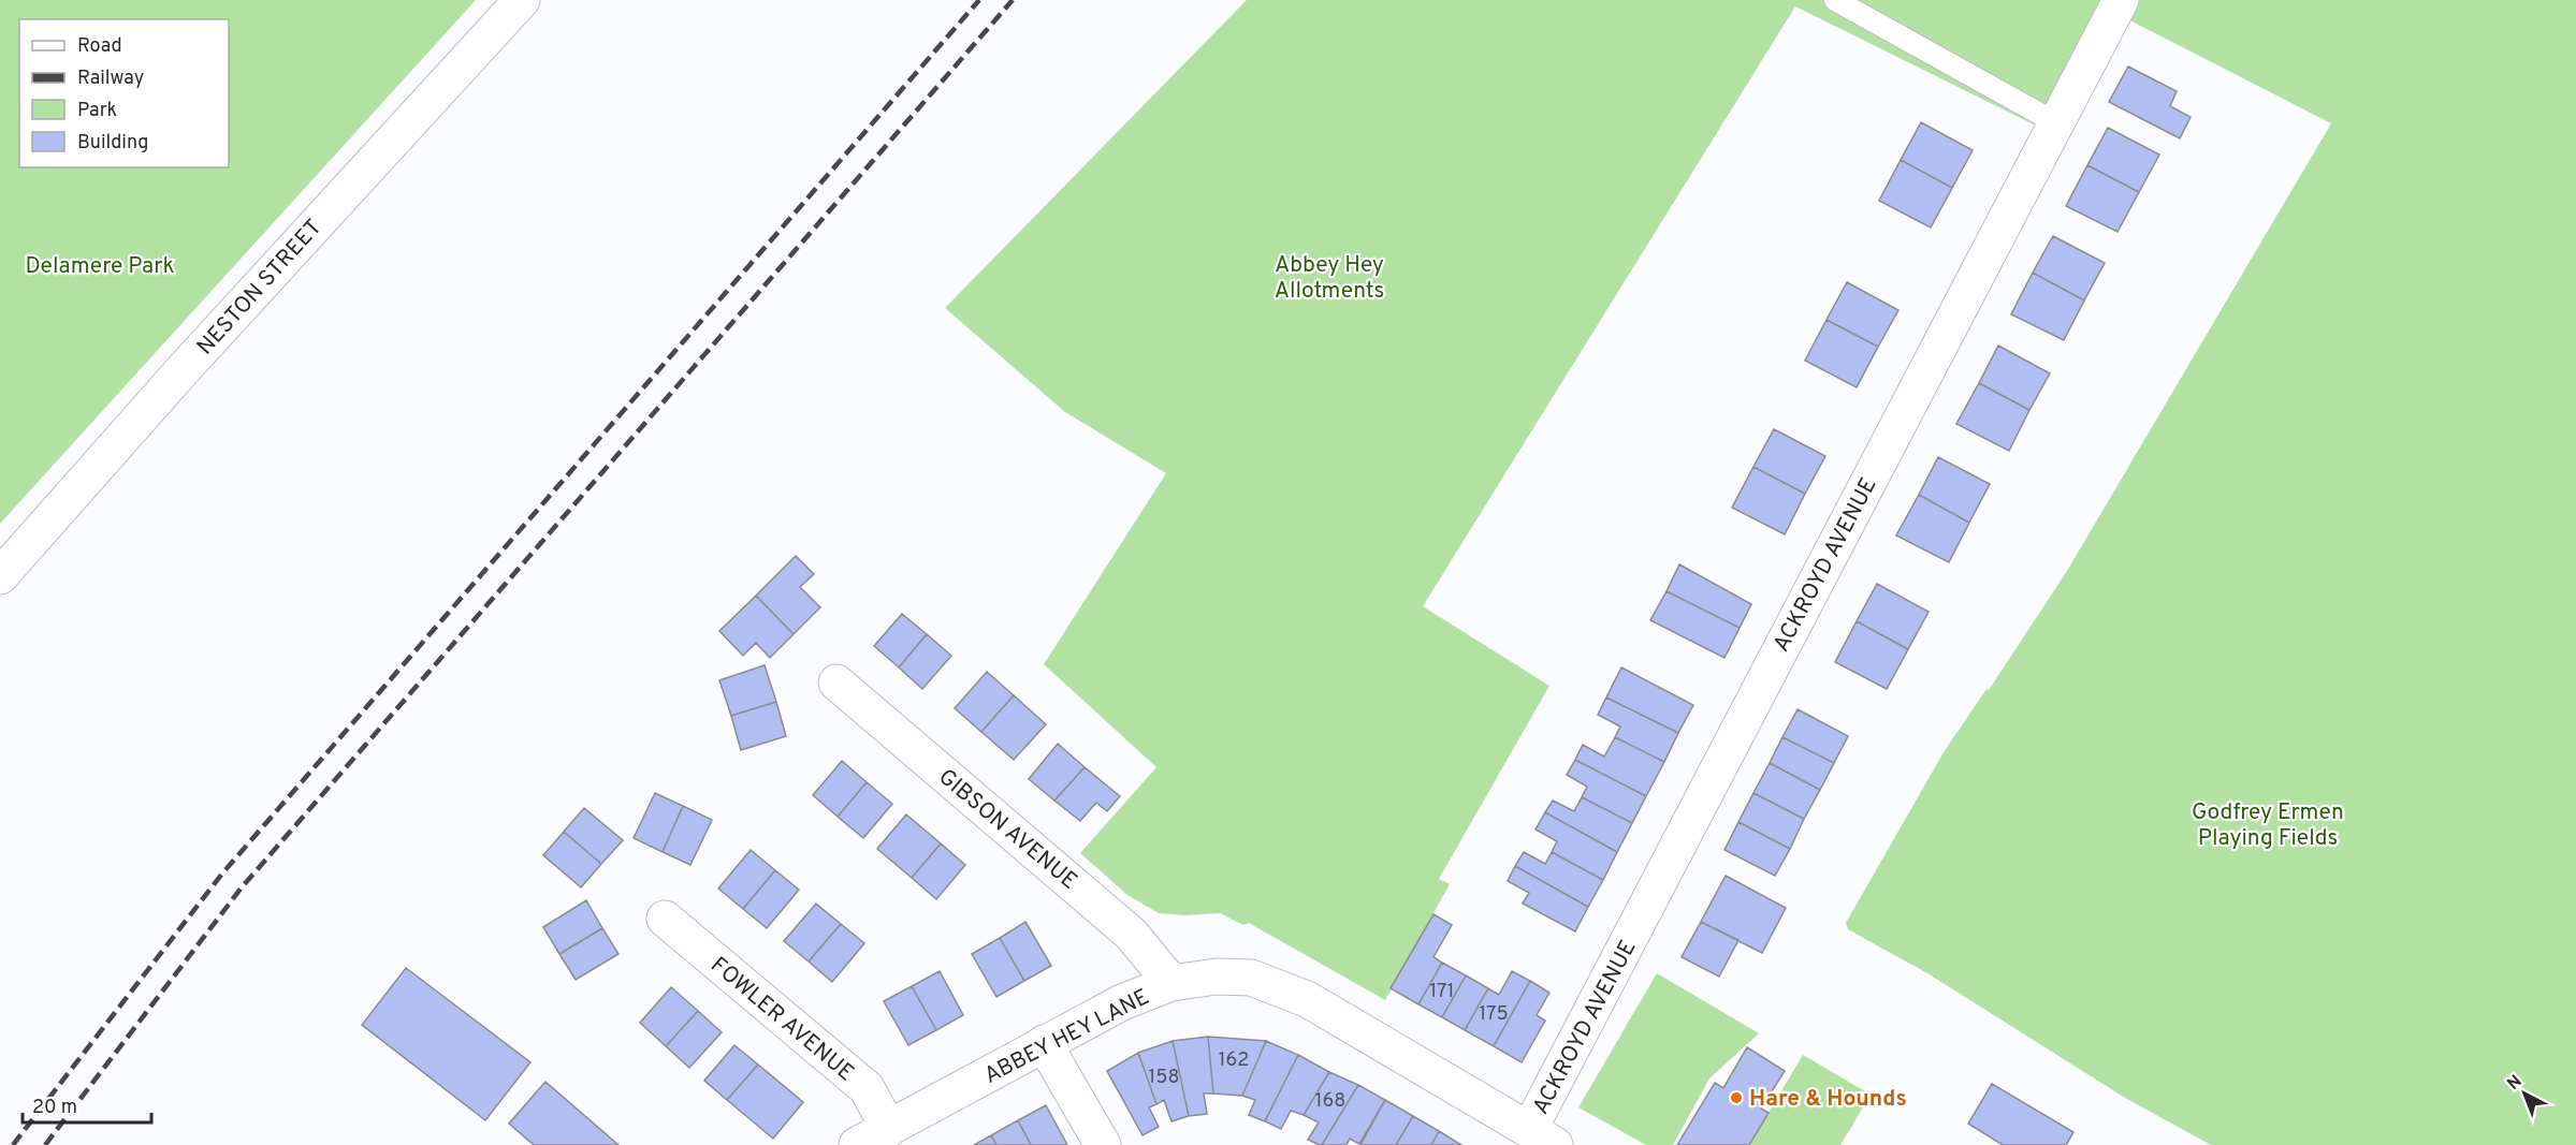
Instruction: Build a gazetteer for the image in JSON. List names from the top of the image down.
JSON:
{
  "streets": {
    "street": [
      "NESTON STREET",
      "ACKROYD AVENUE",
      "GIBSON AVENUE",
      "FOWLER AVENUE",
      "ABBEY HEY LANE"
    ]
  },
  "crossings": [
    ["ACKROYD AVENUE", "ABBEY HEY LANE"],
    ["GIBSON AVENUE", "ABBEY HEY LANE"],
    ["FOWLER AVENUE", "ABBEY HEY LANE"]
  ],
  "parks": ["Abbey Hey Allotments", "Delamere Park", "Godfrey Ermen Playing Fields"],
  "places": ["Hare & Hounds"],
  "house_numbers": [
    "171",
    "175",
    "162",
    "158",
    "168"
  ],
  "legend": [
    "Road",
    "Railway",
    "Park",
    "Building"
  ],
  "scale_bar": "20 m",
  "north": "top left"
}
